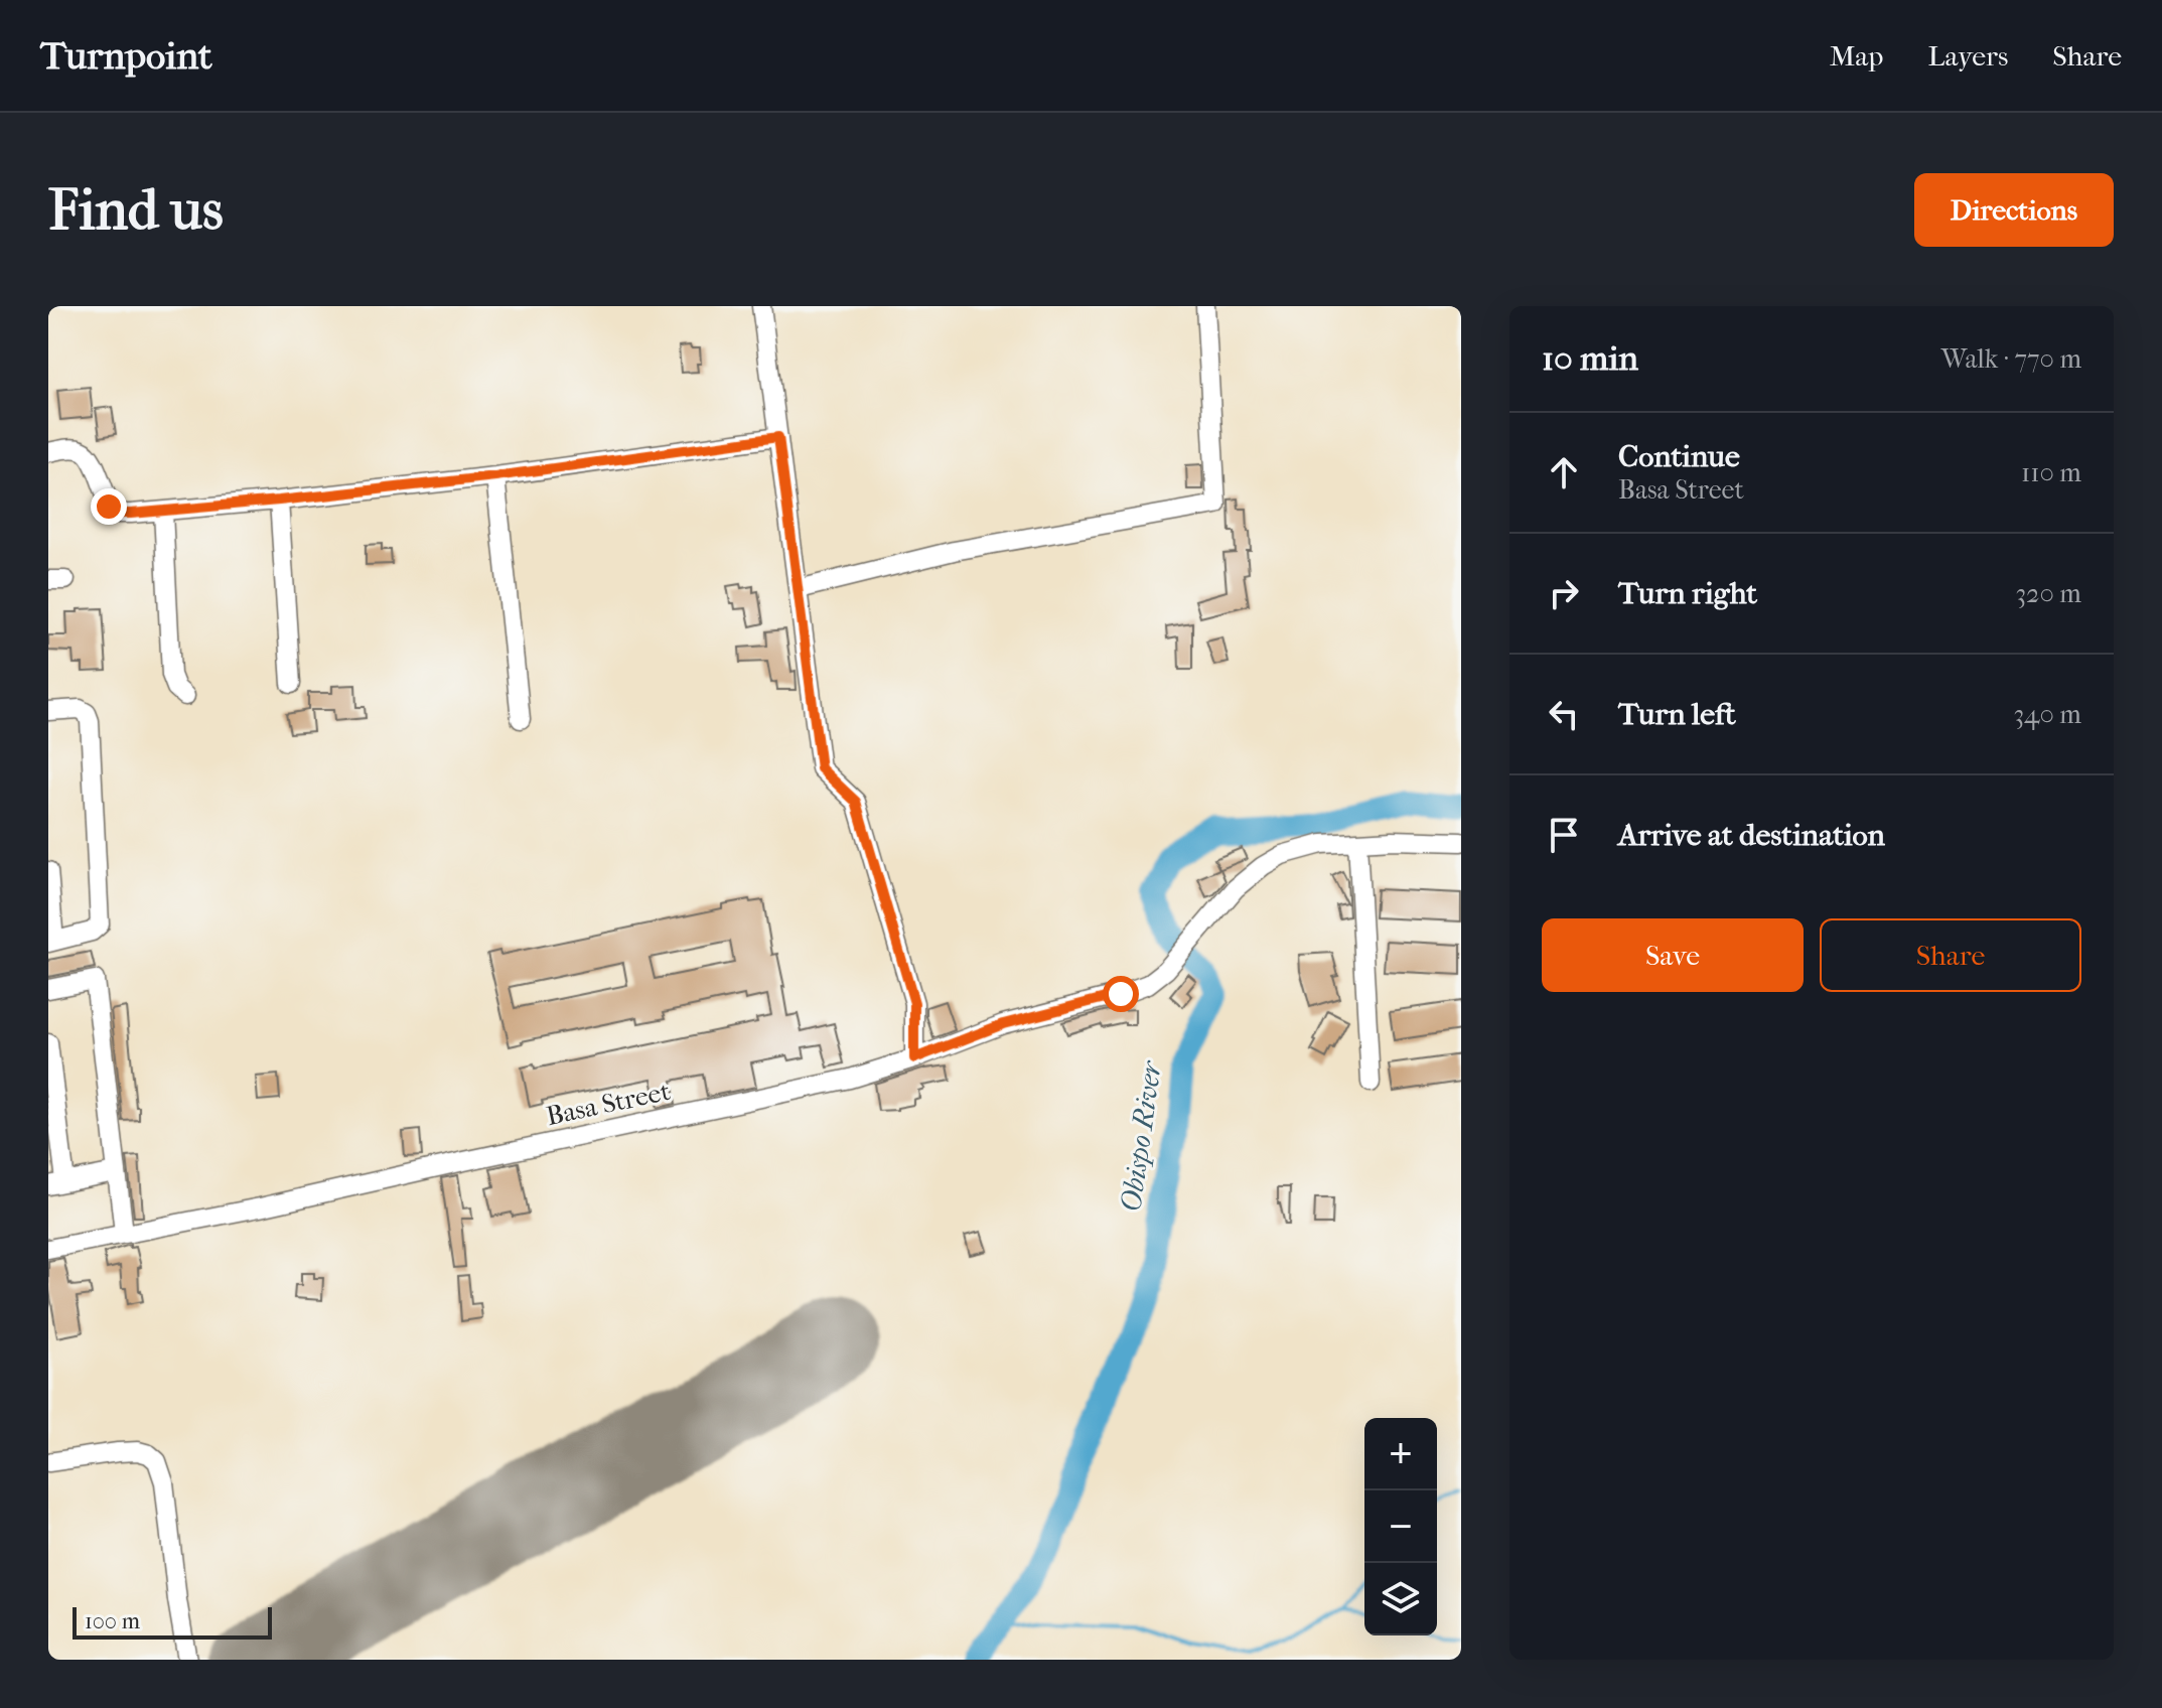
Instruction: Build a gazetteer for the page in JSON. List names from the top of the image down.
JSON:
{
  "streets": {
    "street": ["Basa Street"]
  },
  "water": ["Obispo River"],
  "scale_bar": "100 m",
  "page": {
    "header": "Turnpoint",
    "nav": ["Map", "Layers", "Share"],
    "buttons": [
      "Directions",
      ["Save", "Share"]
    ],
    "title": "Find us",
    "heading": ["10 min", "Walk · 770 m"],
    "list": [
      ["Continue", "Basa Street", "110 m"],
      ["Turn right", "320 m"],
      ["Turn left", "340 m"],
      "Arrive at destination"
    ],
    "map_buttons": ["+", "−"],
    "scale": "100 m"
  }
}
